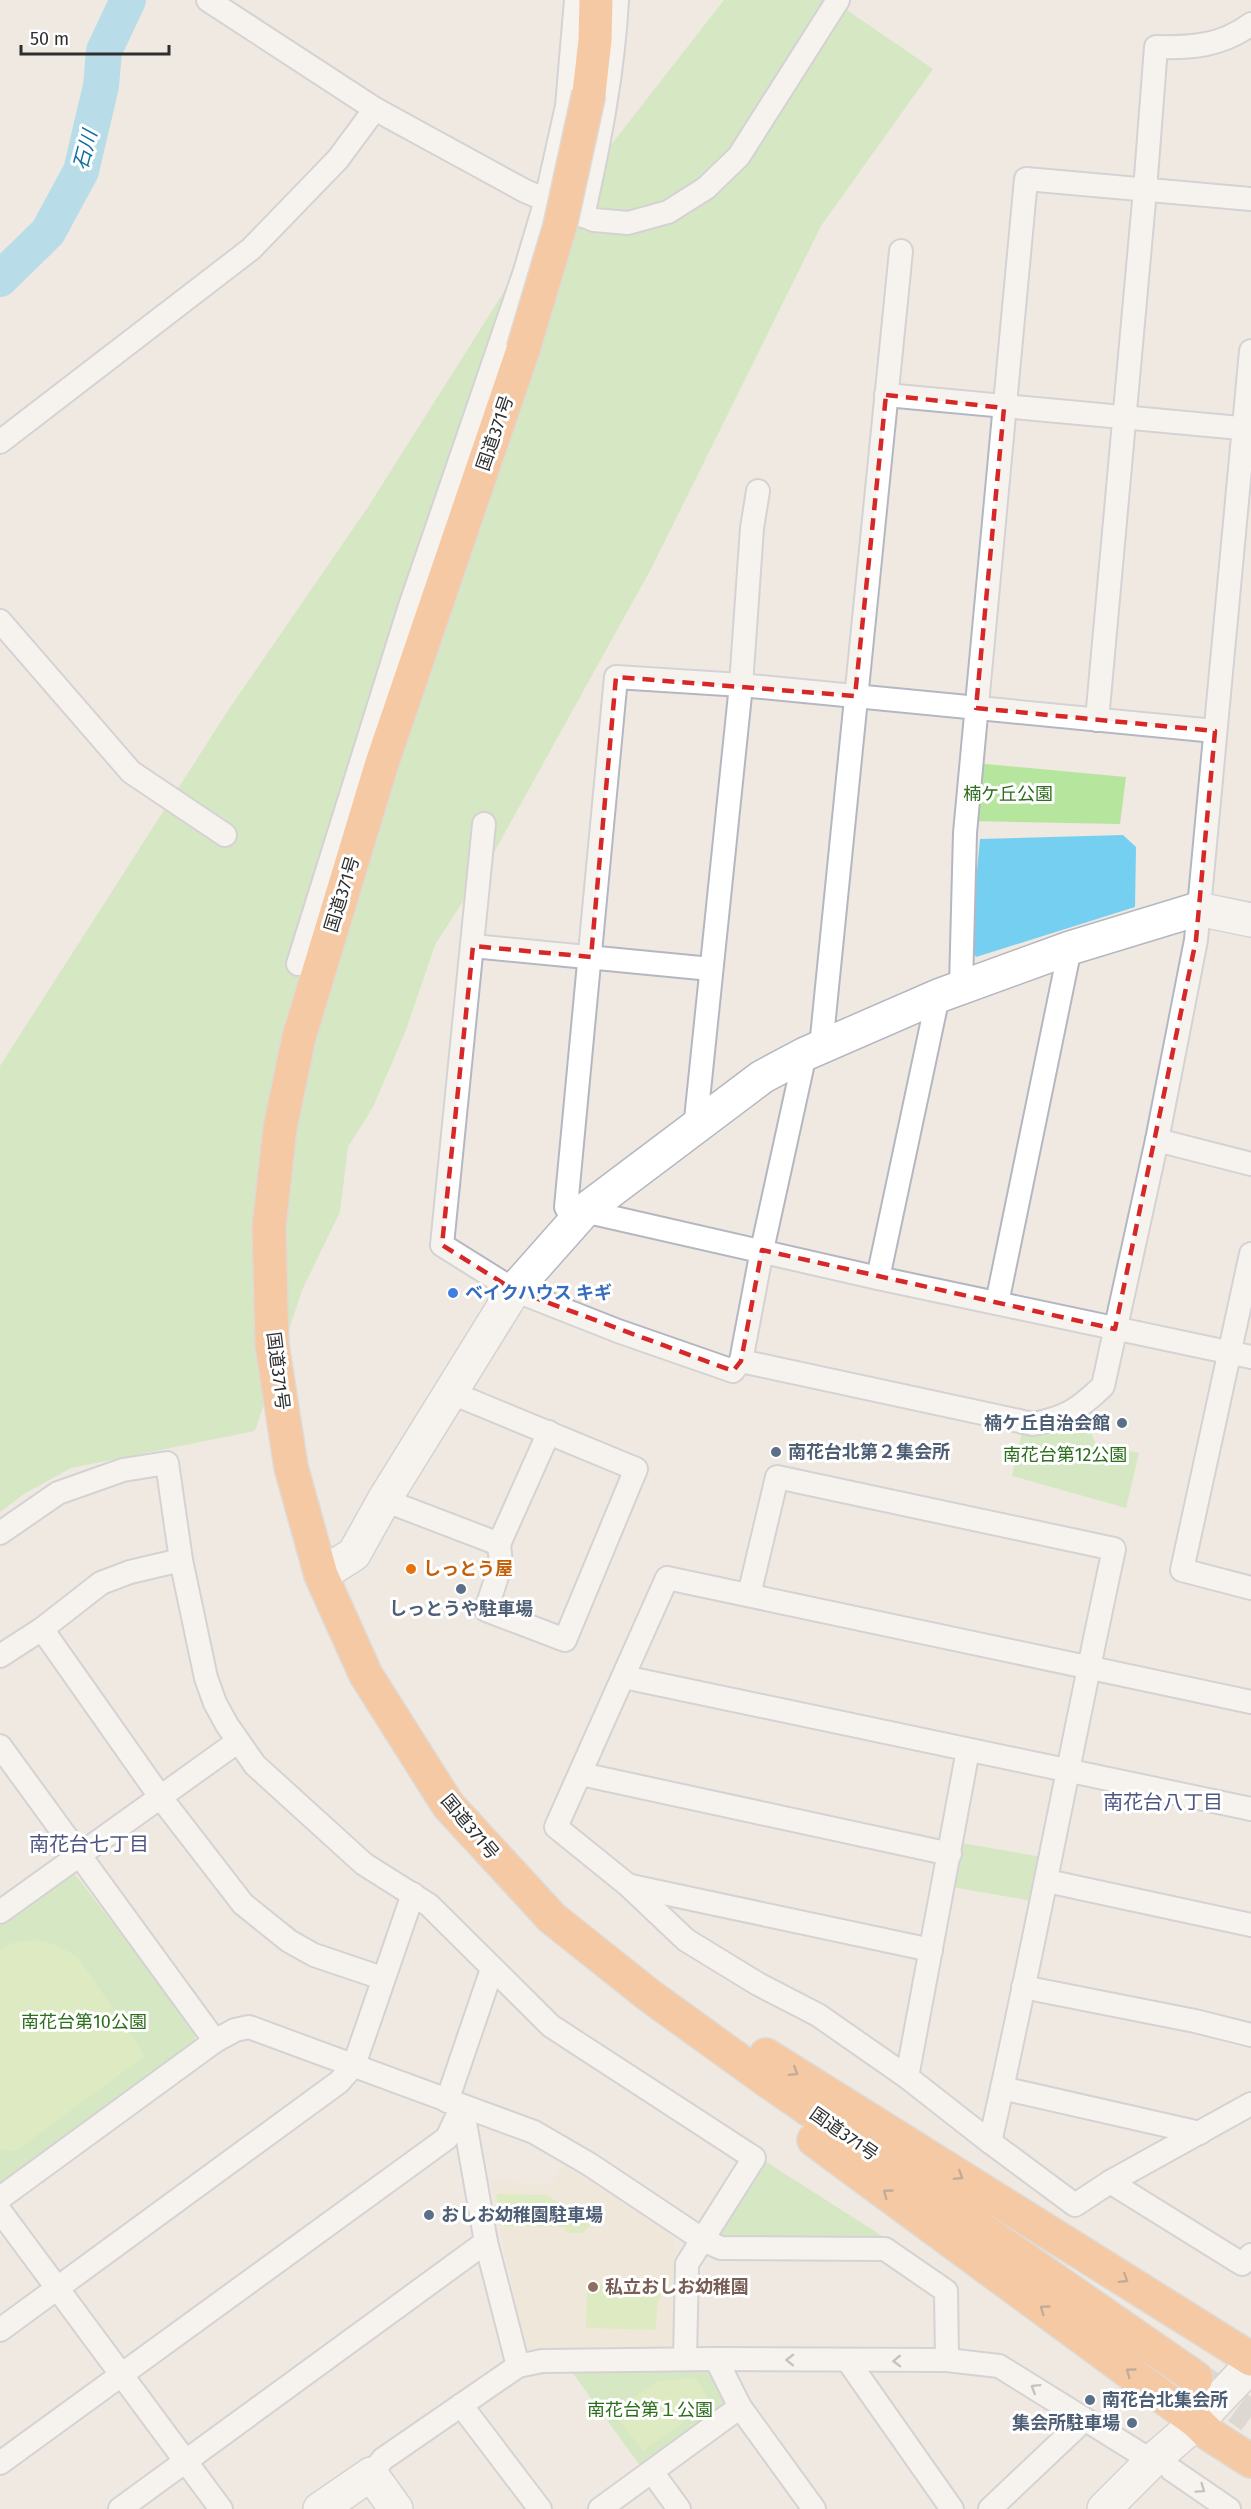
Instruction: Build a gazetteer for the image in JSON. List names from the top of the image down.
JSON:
{
  "streets": {
    "highway": ["国道371号"]
  },
  "districts": ["南花台八丁目", "南花台七丁目"],
  "water": ["石川"],
  "parks": [
    "楠ケ丘公園",
    "南花台第12公園",
    "南花台第10公園",
    "南花台第１公園"
  ],
  "places": [
    "ベイクハウス キギ",
    "楠ケ丘自治会館",
    "南花台北第２集会所",
    "しっとう屋",
    "しっとうや駐車場",
    "おしお幼稚園駐車場",
    "私立おしお幼稚園",
    "南花台北集会所",
    "集会所駐車場"
  ],
  "scale_bar": "50 m"
}
